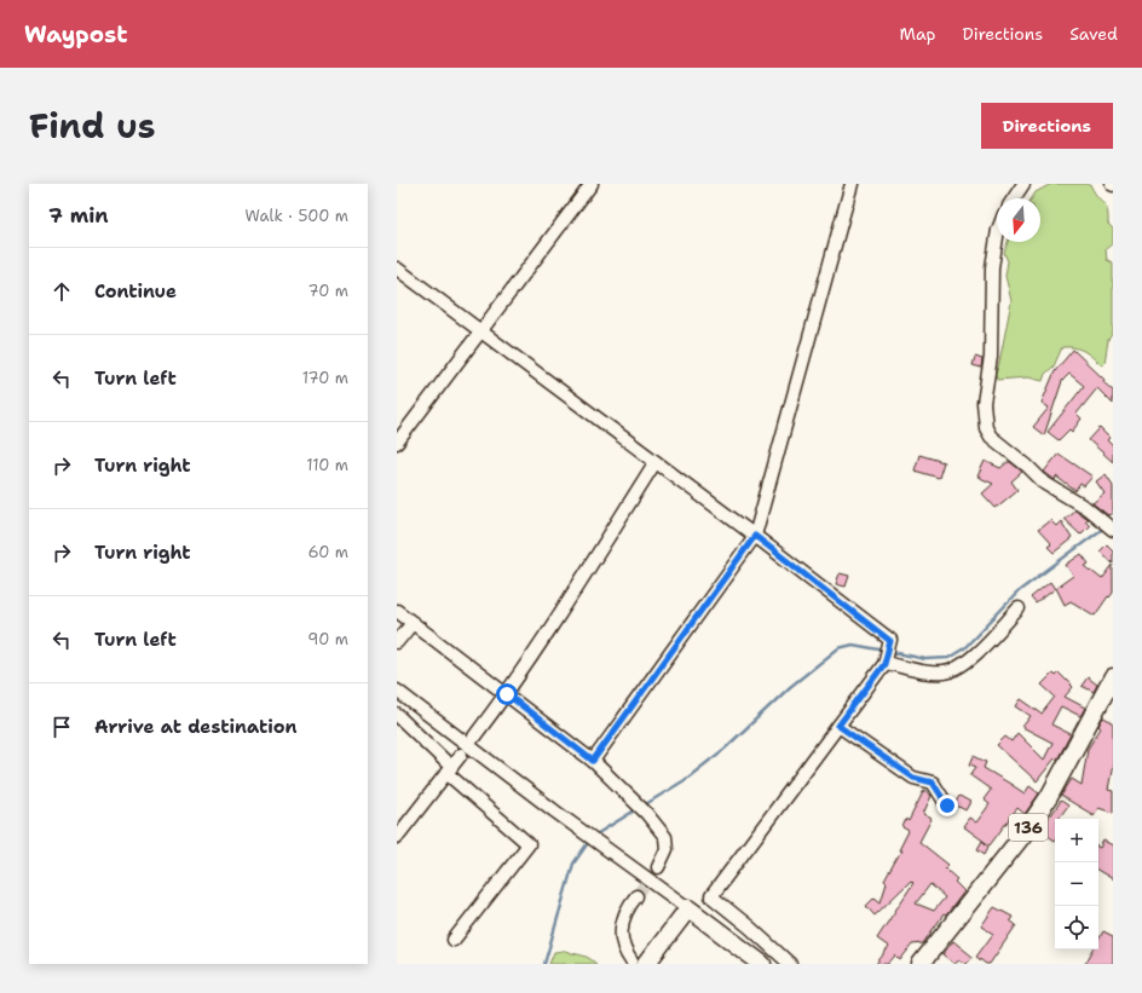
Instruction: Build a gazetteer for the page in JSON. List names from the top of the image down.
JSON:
{
  "streets": {
    "highway": ["136"]
  },
  "north": "bottom",
  "page": {
    "header": "Waypost",
    "nav": ["Map", "Directions", "Saved"],
    "title": "Find us",
    "buttons": "Directions",
    "heading": ["7 min", "Walk · 500 m"],
    "list": [
      ["Continue", "70 m"],
      ["Turn left", "170 m"],
      ["Turn right", "110 m"],
      ["Turn right", "60 m"],
      ["Turn left", "90 m"],
      "Arrive at destination"
    ],
    "map_buttons": ["+", "−"]
  }
}
